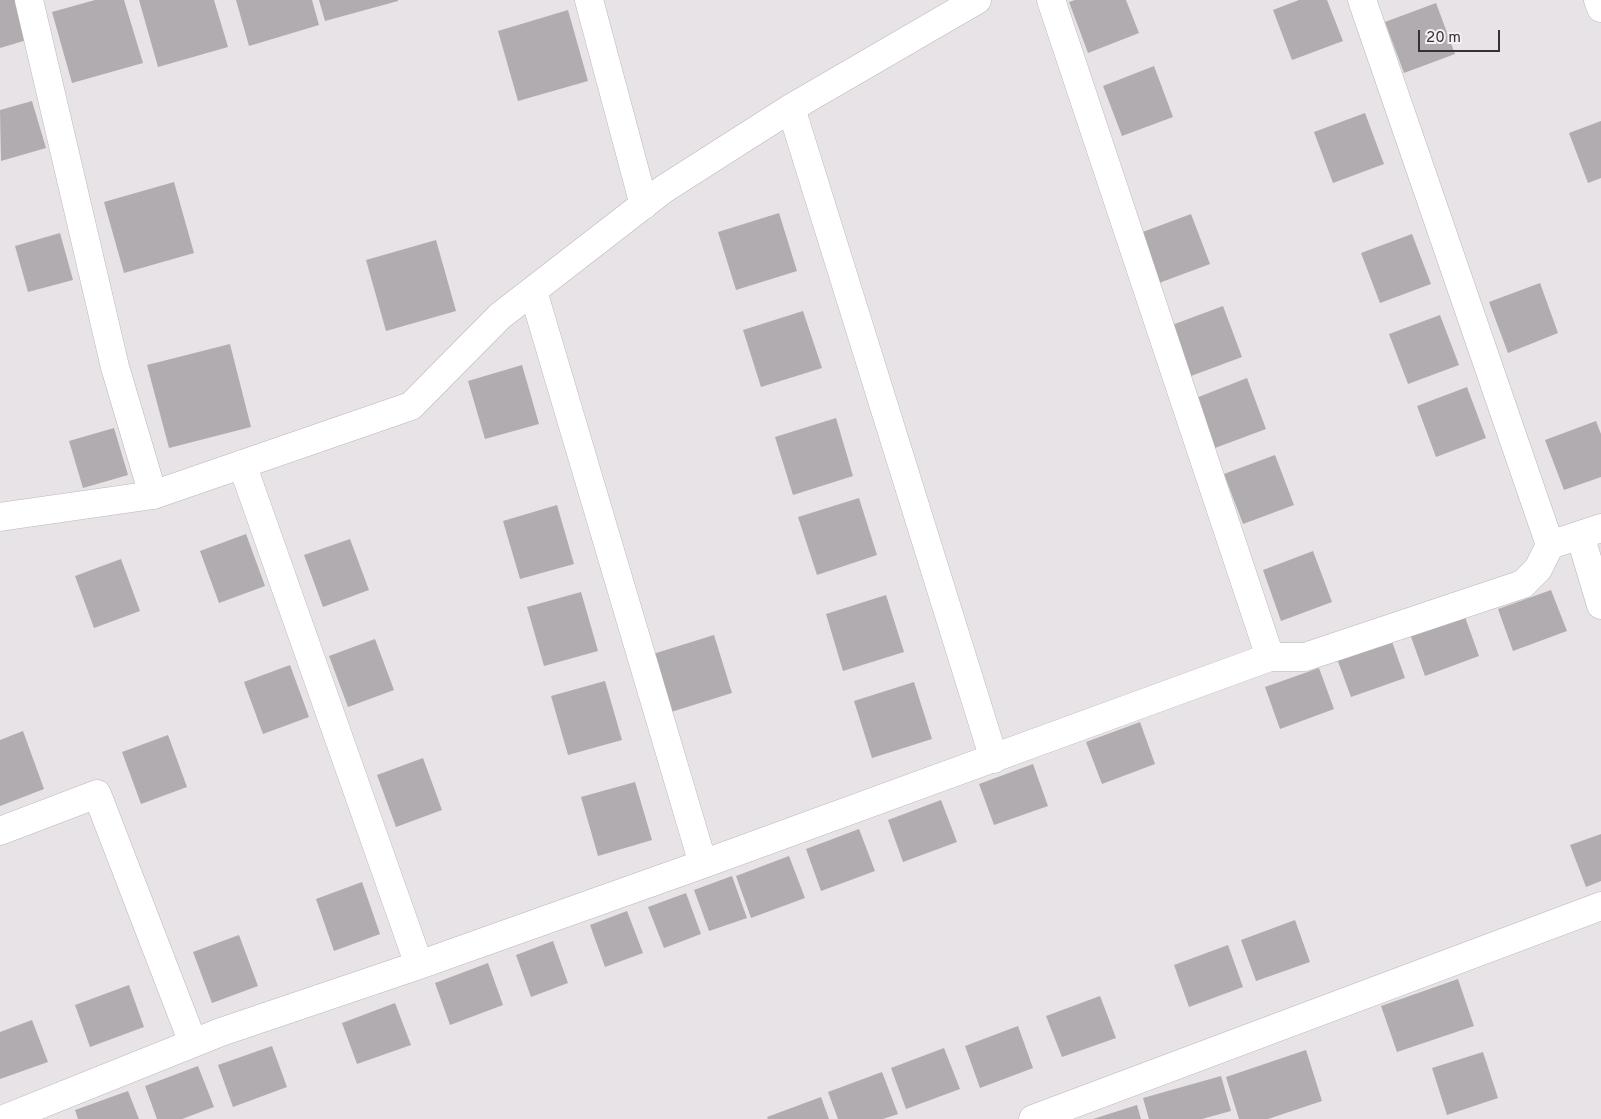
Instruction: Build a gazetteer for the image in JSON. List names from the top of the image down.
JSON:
{
  "scale_bar": "20 m"
}
